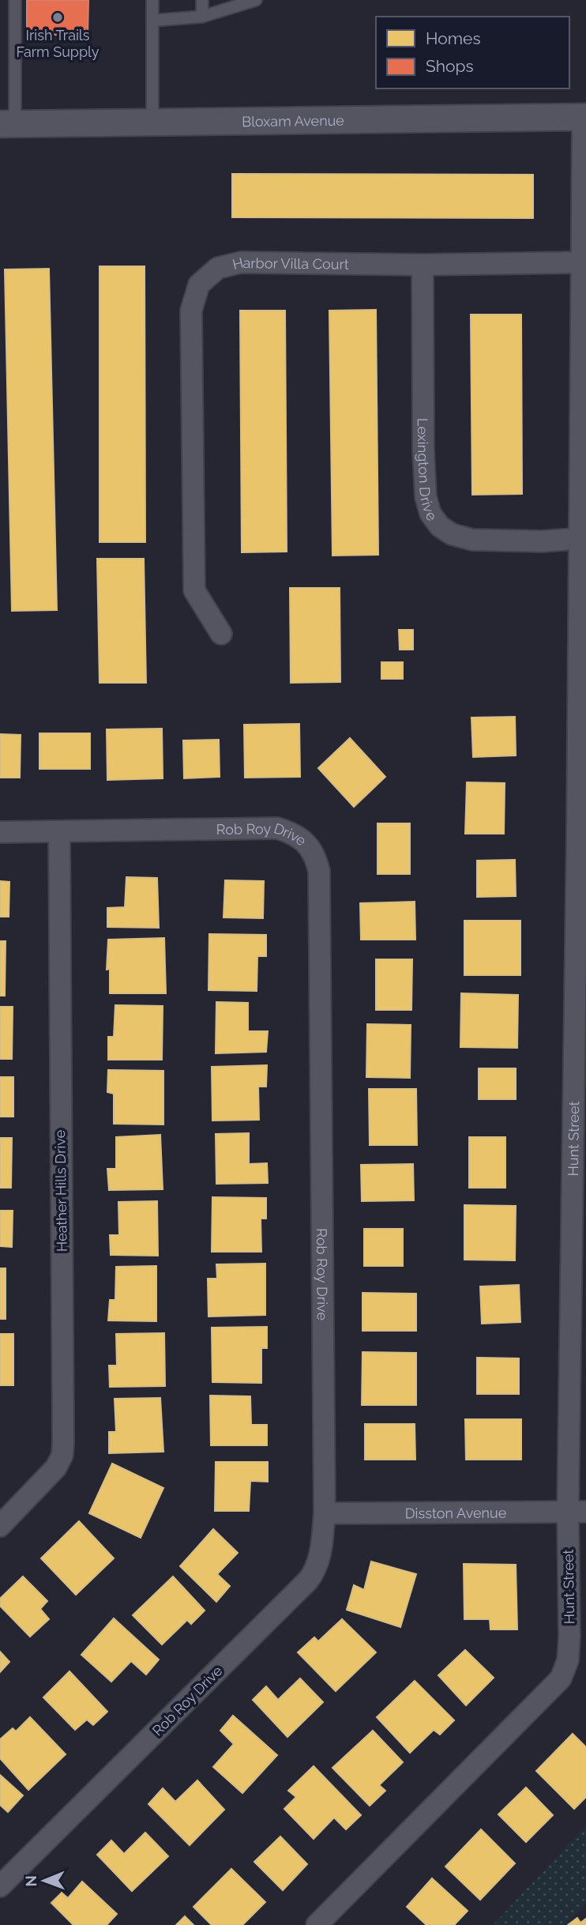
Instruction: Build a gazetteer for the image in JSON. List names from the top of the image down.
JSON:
{
  "streets": {
    "street": [
      "Bloxam Avenue",
      "Harbor Villa Court",
      "Lexington Drive",
      "Rob Roy Drive",
      "Hunt Street",
      "Heather Hills Drive",
      "Disston Avenue"
    ]
  },
  "crossings": [
    ["Bloxam Avenue", "Hunt Street"],
    ["Harbor Villa Court", "Lexington Drive"],
    ["Harbor Villa Court", "Hunt Street"],
    ["Lexington Drive", "Hunt Street"],
    ["Rob Roy Drive", "Heather Hills Drive"],
    ["Rob Roy Drive", "Disston Avenue"],
    ["Hunt Street", "Disston Avenue"]
  ],
  "places": ["Irish Trails Farm Supply"],
  "legend": ["Homes", "Shops"],
  "north": "left"
}
